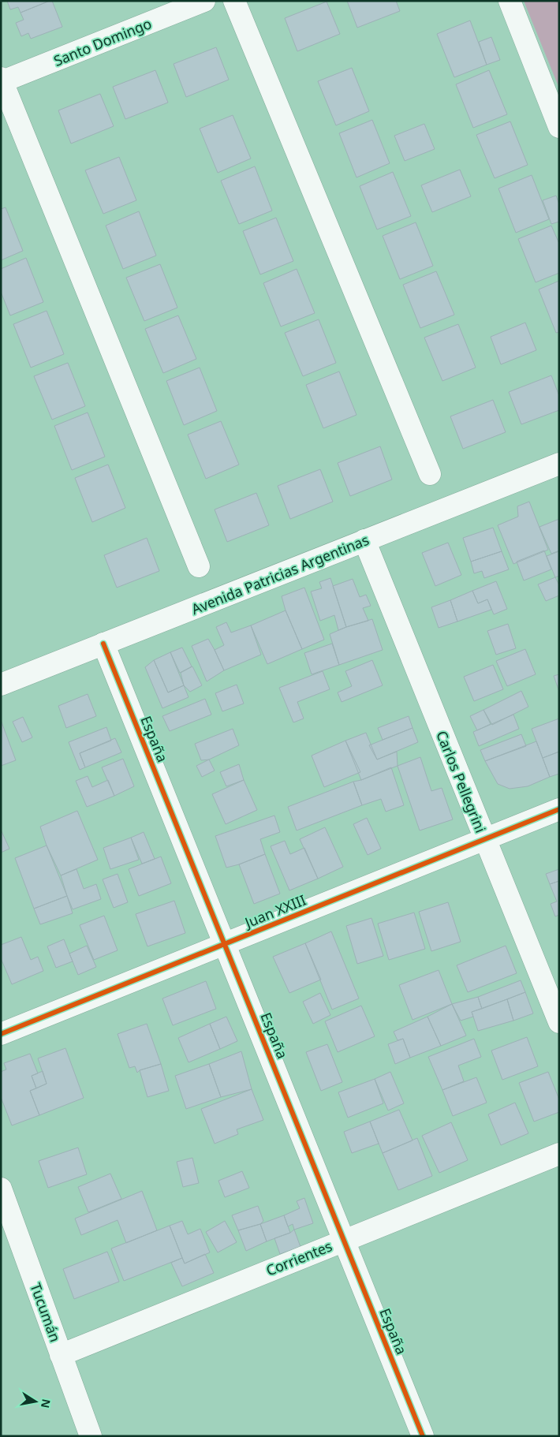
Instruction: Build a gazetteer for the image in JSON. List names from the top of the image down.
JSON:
{
  "streets": {
    "street": [
      "Santo Domingo",
      "Avenida Patricias Argentinas",
      "España",
      "Carlos Pellegrini",
      "Juan XXIII",
      "Corrientes",
      "Tucumán"
    ]
  },
  "crossings": [
    ["Avenida Patricias Argentinas", "España"],
    ["Avenida Patricias Argentinas", "Carlos Pellegrini"],
    ["España", "Juan XXIII"],
    ["España", "Corrientes"],
    ["Carlos Pellegrini", "Juan XXIII"],
    ["Corrientes", "Tucumán"]
  ],
  "north": "right"
}
